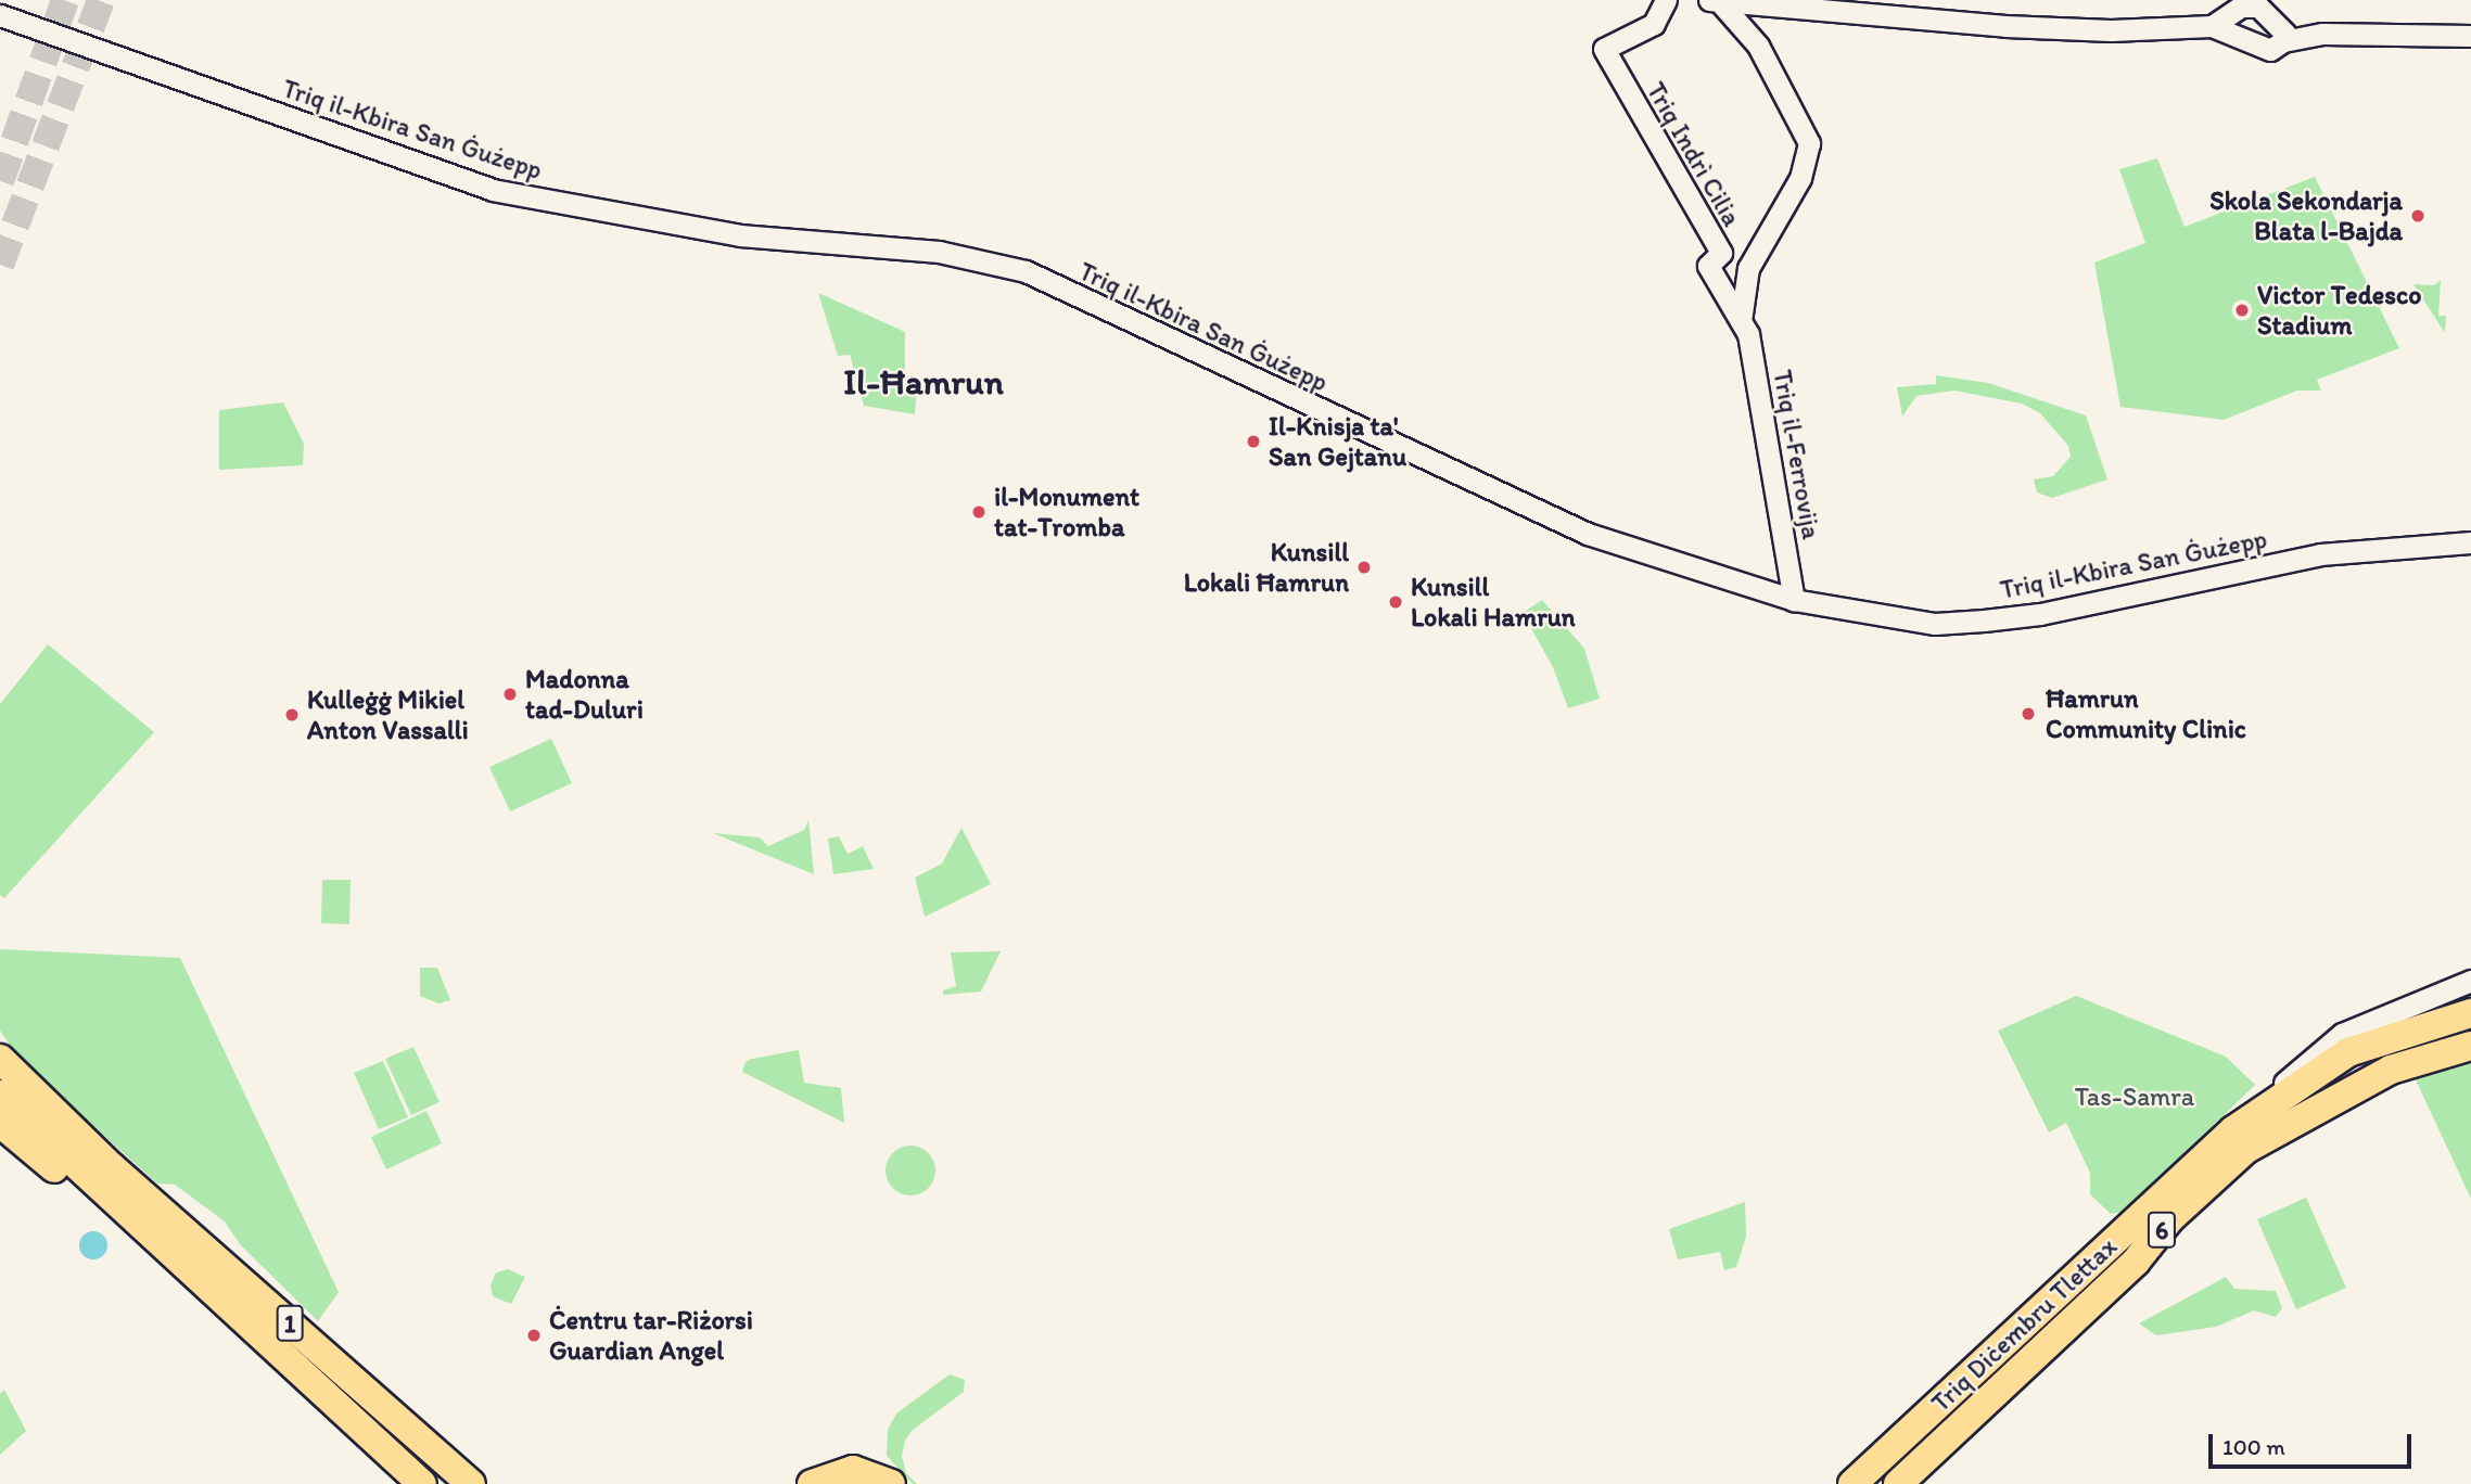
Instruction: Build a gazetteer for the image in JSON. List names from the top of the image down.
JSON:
{
  "streets": {
    "highway": ["6", "1", "Triq Diċembru Tlettax"],
    "main road": ["Triq il-Kbira San Ġużepp", "Triq Indrì Cilia", "Triq il-Ferrovija"]
  },
  "crossings": [
    ["Triq il-Kbira San Ġużepp", "Triq il-Ferrovija"],
    ["Triq Indrì Cilia", "Triq il-Ferrovija"]
  ],
  "districts": ["Il-Ħamrun"],
  "parks": ["Tas-Samra"],
  "places": [
    "Skola Sekondarja Blata l-Bajda",
    "Victor Tedesco Stadium",
    "Il-Knisja ta' San Gejtanu",
    "il-Monument tat-Tromba",
    "Kunsill Lokali Ħamrun",
    "Kunsill Lokali Hamrun",
    "Madonna tad-Duluri",
    "Ħamrun Community Clinic",
    "Kulleġġ Mikiel Anton Vassalli",
    "Ċentru tar-Riżorsi Guardian Angel"
  ],
  "scale_bar": "100 m"
}
